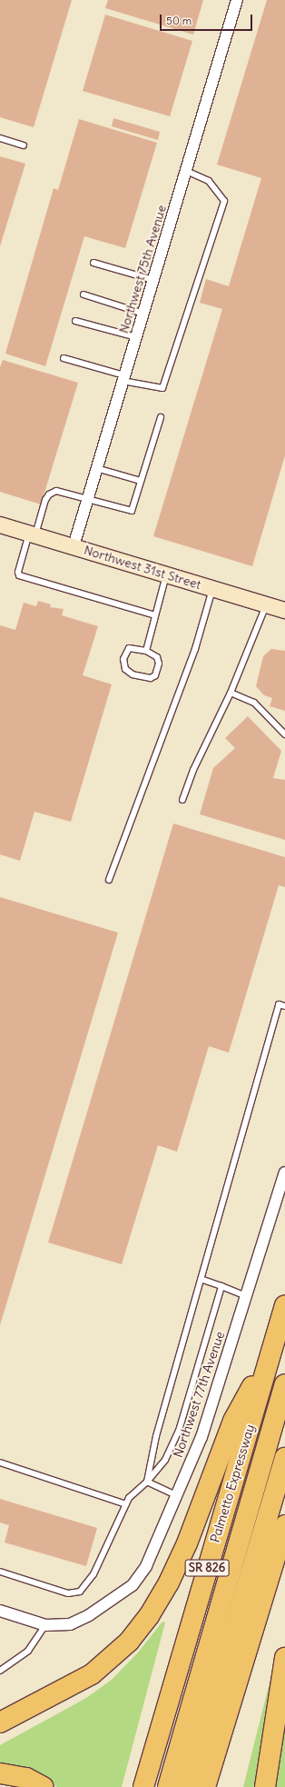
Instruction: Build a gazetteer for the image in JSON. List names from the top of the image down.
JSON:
{
  "streets": {
    "highway": ["Palmetto Expressway", "SR 826"],
    "street": ["Northwest 75th Avenue", "Northwest 31st Street", "Northwest 77th Avenue"]
  },
  "crossings": [
    ["Northwest 75th Avenue", "Northwest 31st Street"]
  ],
  "scale_bar": "50 m"
}
